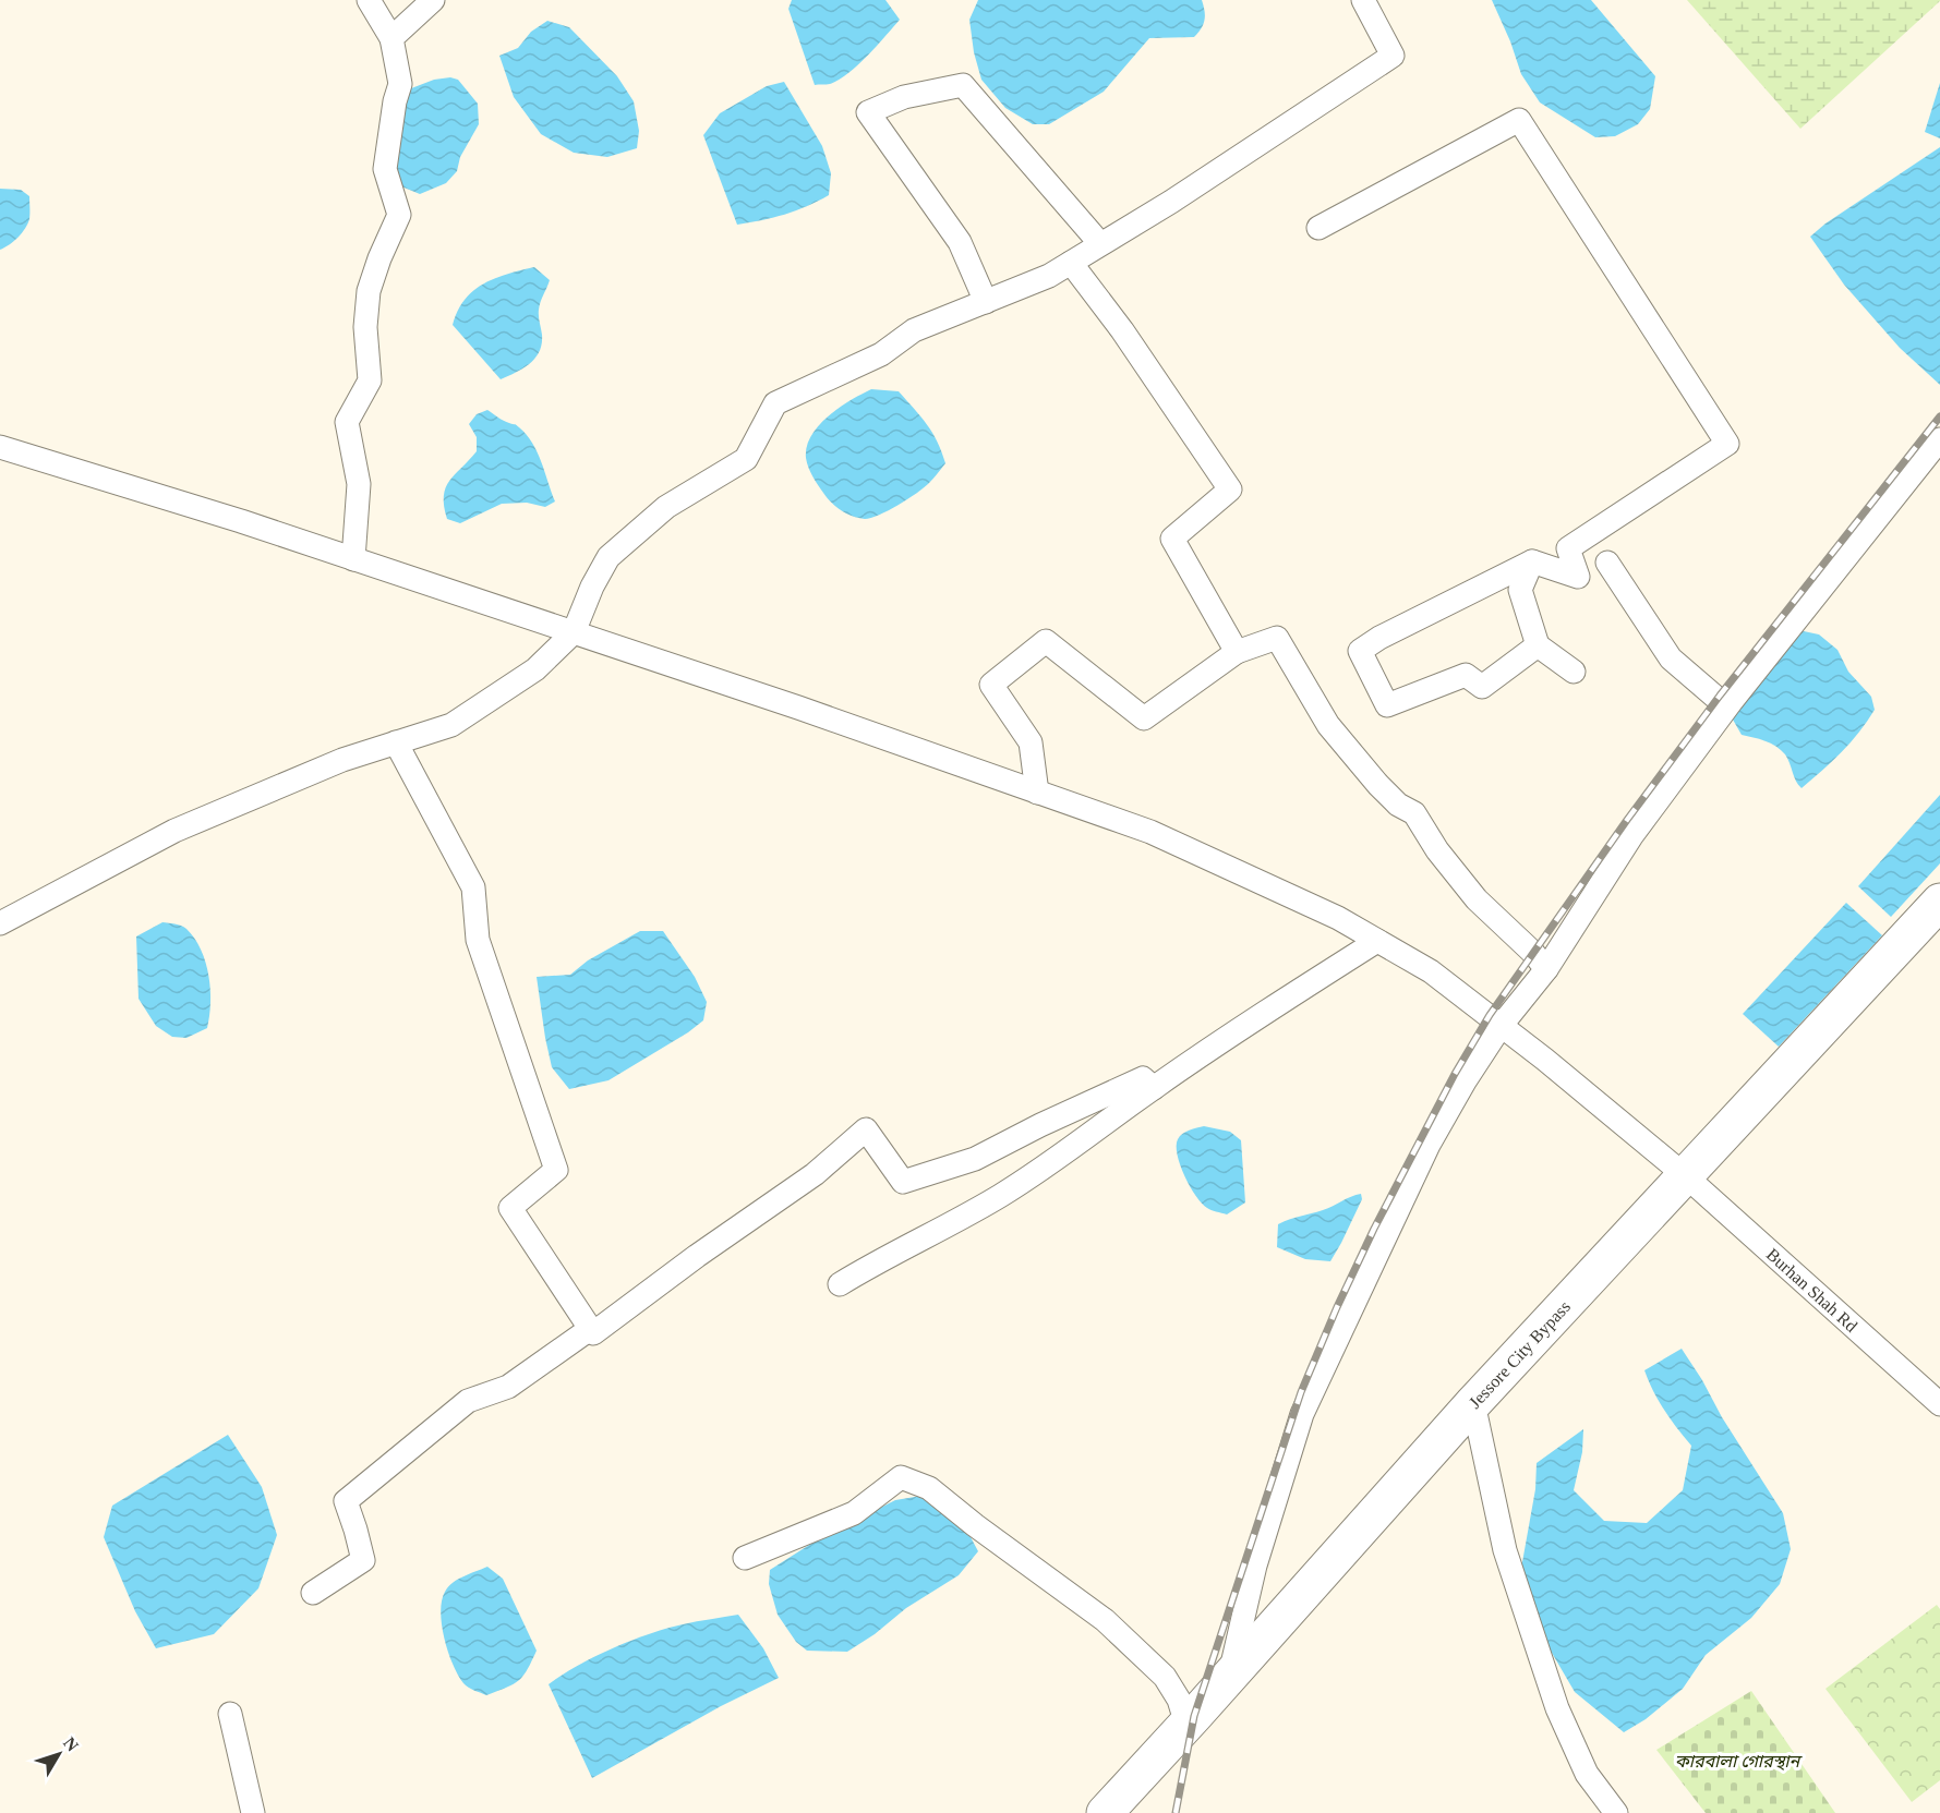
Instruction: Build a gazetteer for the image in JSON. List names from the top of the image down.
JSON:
{
  "streets": {
    "highway": ["Jessore City Bypass"],
    "street": ["Burhan Shah Rd"]
  },
  "crossings": [
    ["Burhan Shah Rd", "Jessore City Bypass"]
  ],
  "parks": ["কারবালা গোরস্থান"],
  "north": "top right"
}
